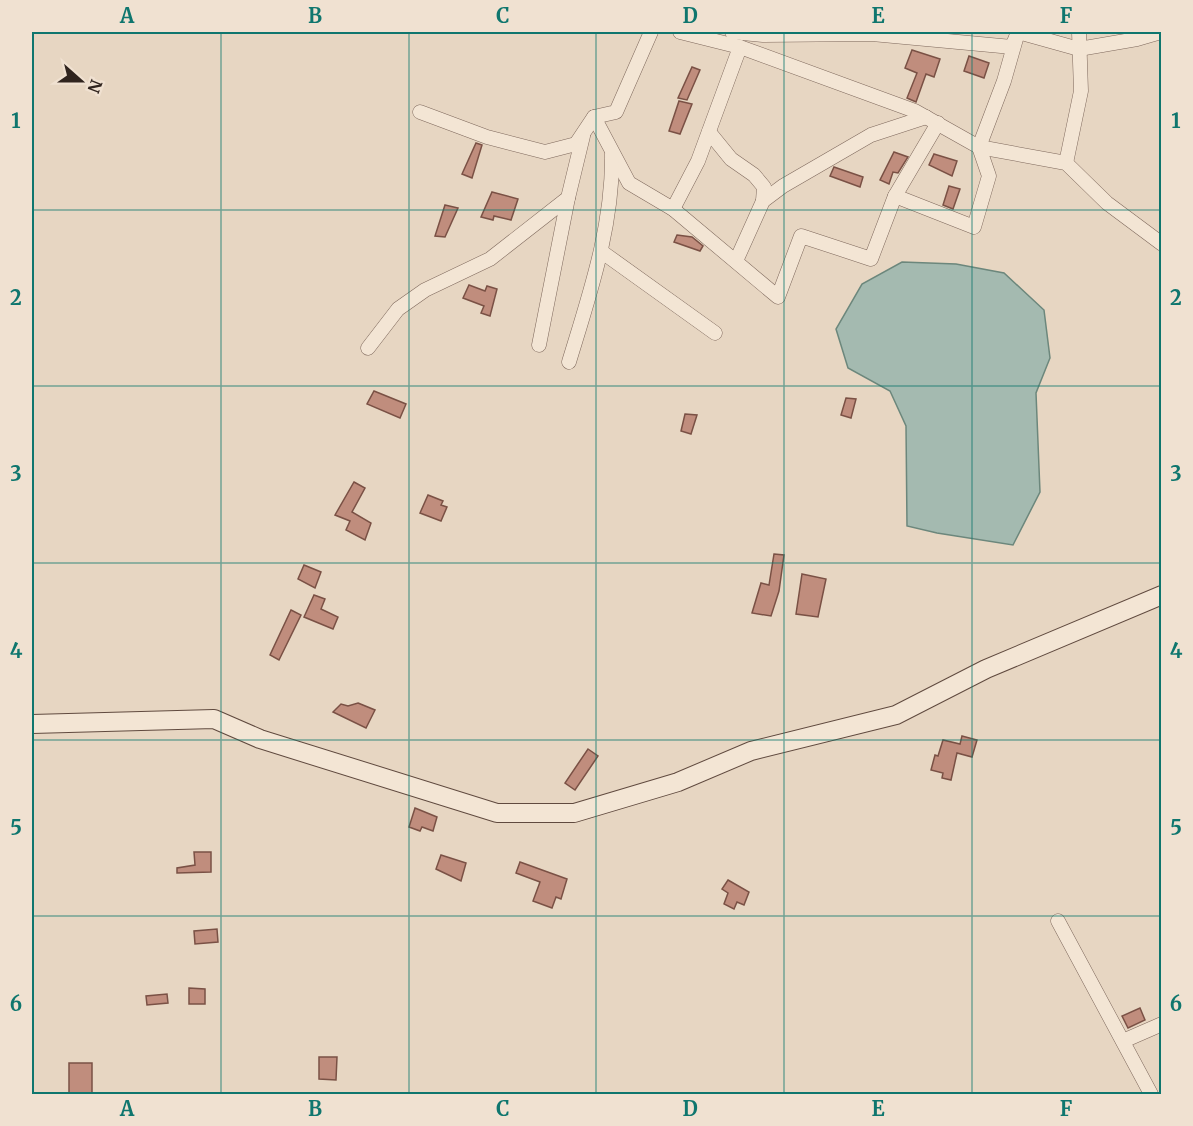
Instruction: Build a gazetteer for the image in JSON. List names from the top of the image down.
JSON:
{
  "north": "right",
  "grid": {
    "columns": [
      "A",
      "B",
      "C",
      "D",
      "E",
      "F"
    ],
    "rows": [
      "1",
      "2",
      "3",
      "4",
      "5",
      "6"
    ]
  }
}
